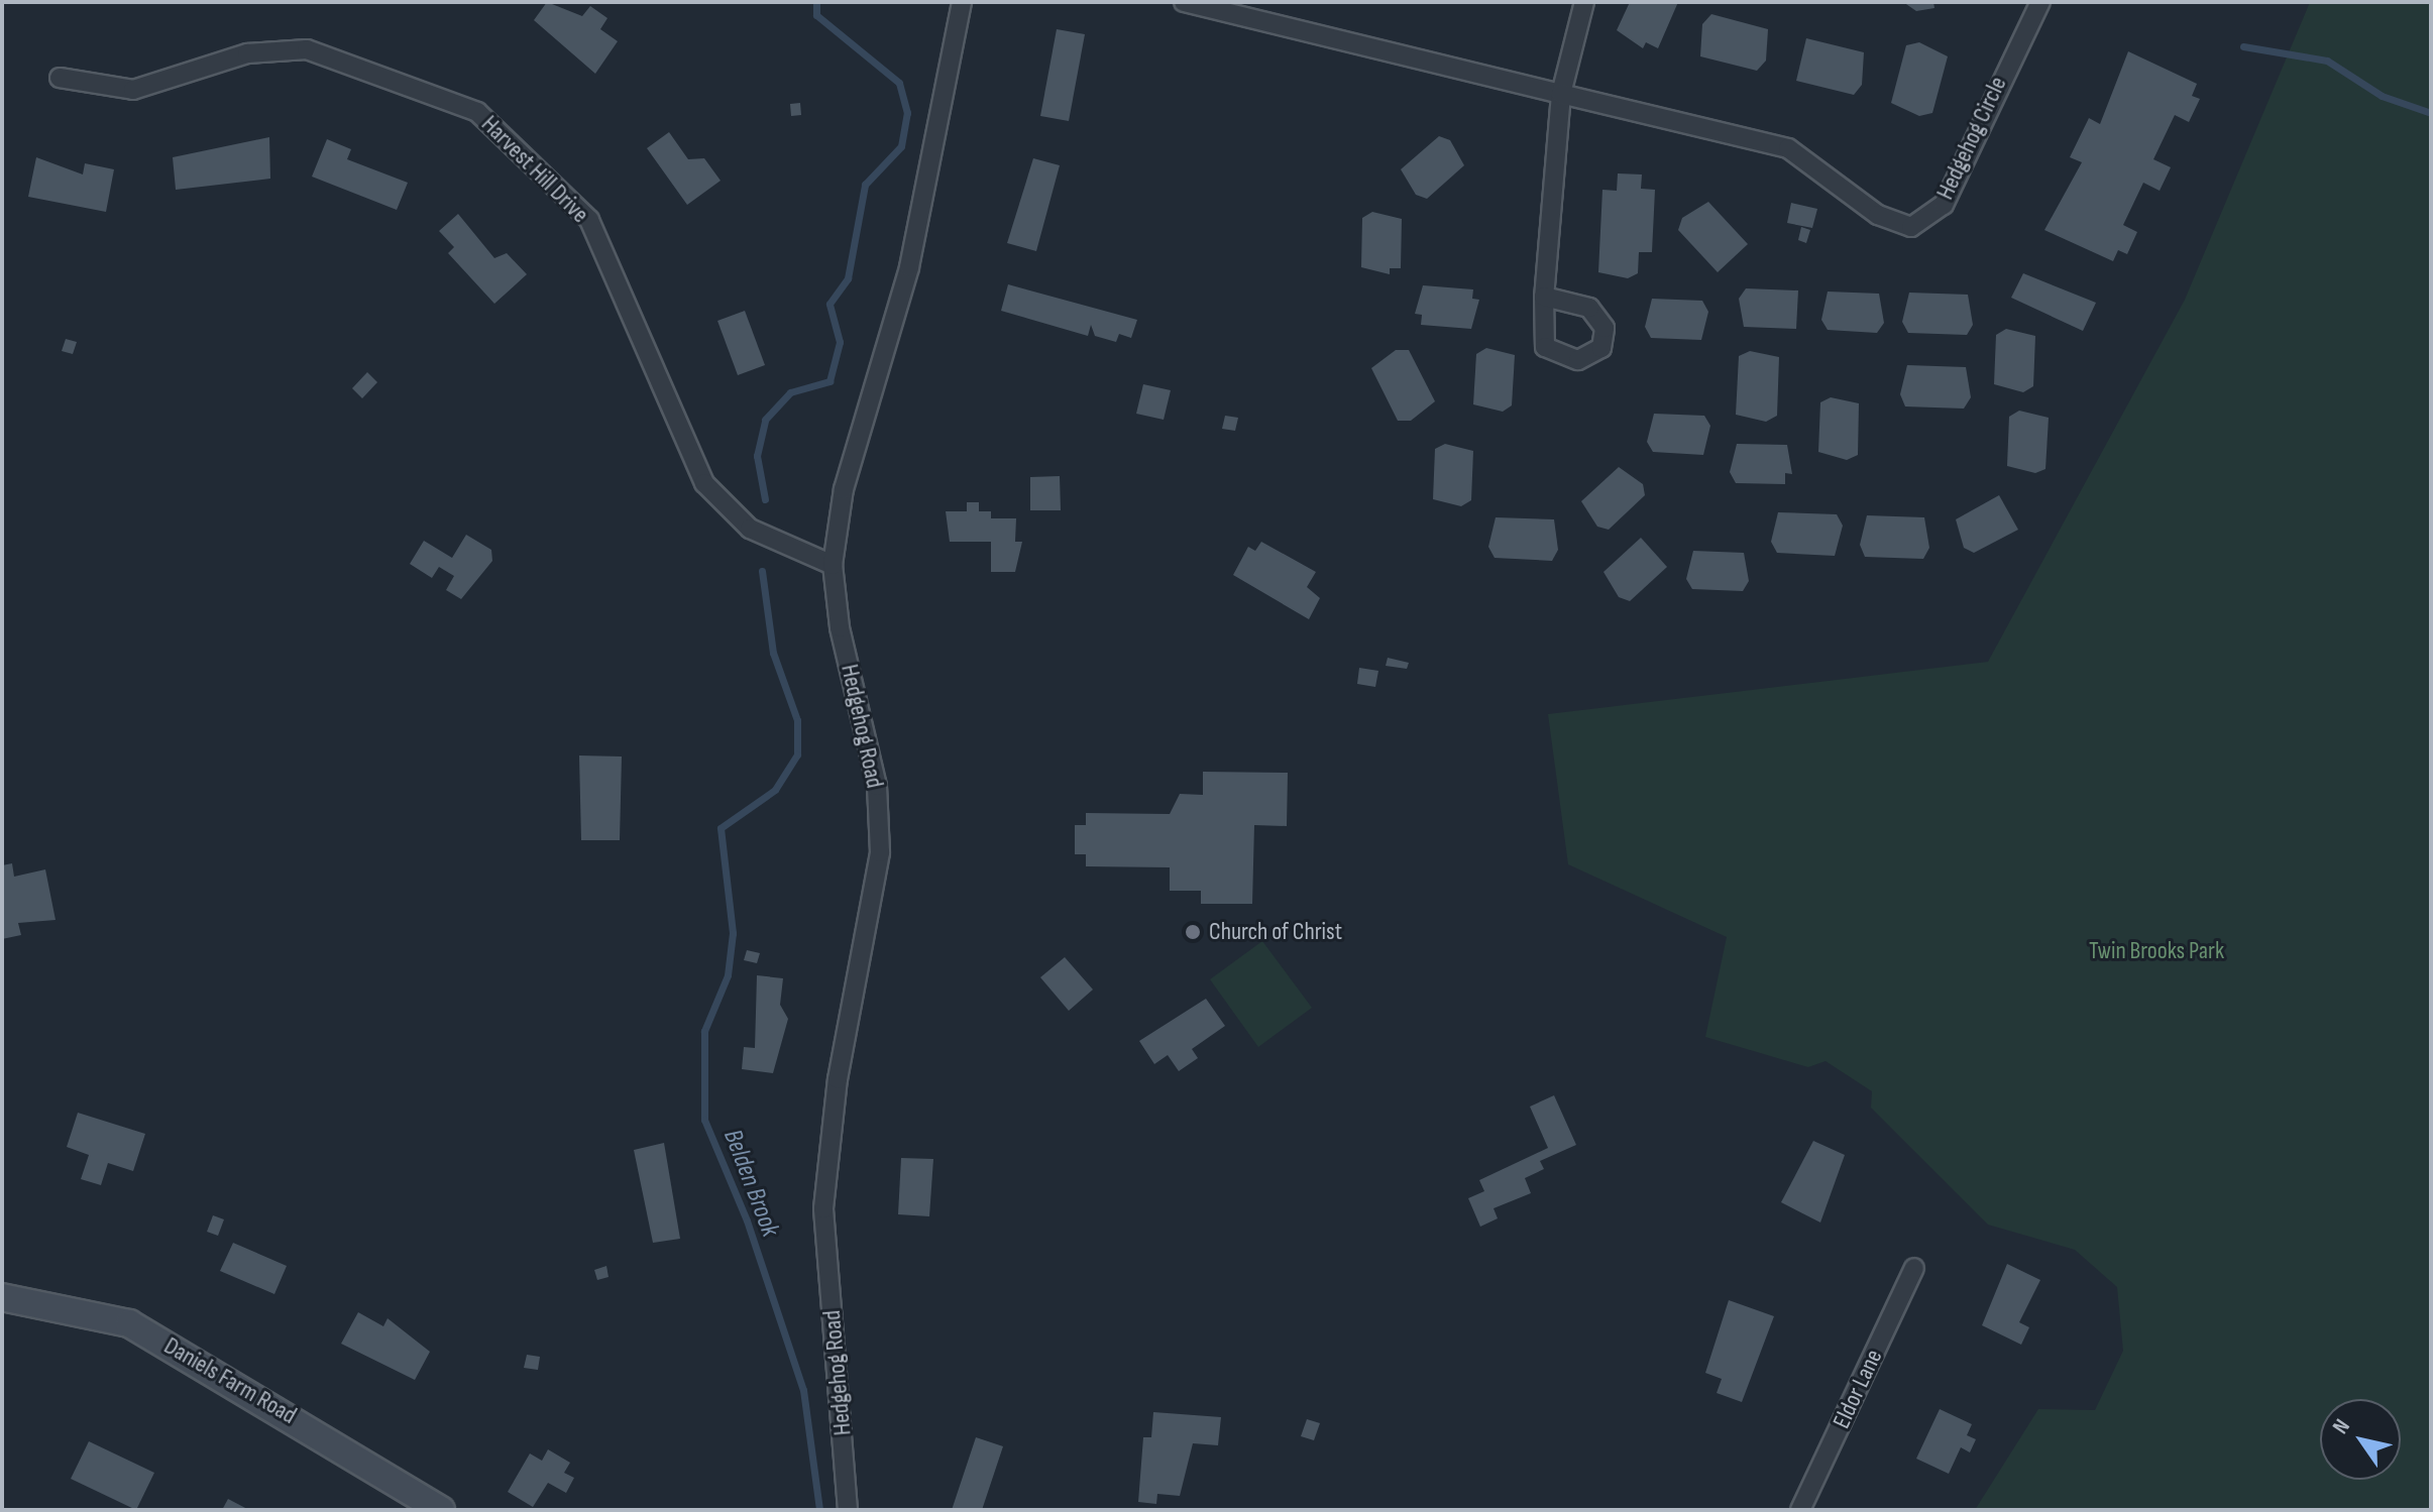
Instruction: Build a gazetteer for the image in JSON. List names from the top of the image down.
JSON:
{
  "streets": {
    "main road": ["Daniels Farm Road"],
    "street": [
      "Hedgehog Circle",
      "Harvest Hill Drive",
      "Hedgehog Road",
      "Eldor Lane"
    ]
  },
  "crossings": [
    ["Harvest Hill Drive", "Hedgehog Road"]
  ],
  "water": ["Belden Brook"],
  "parks": ["Twin Brooks Park"],
  "places": ["Church of Christ"],
  "north": "top left"
}
